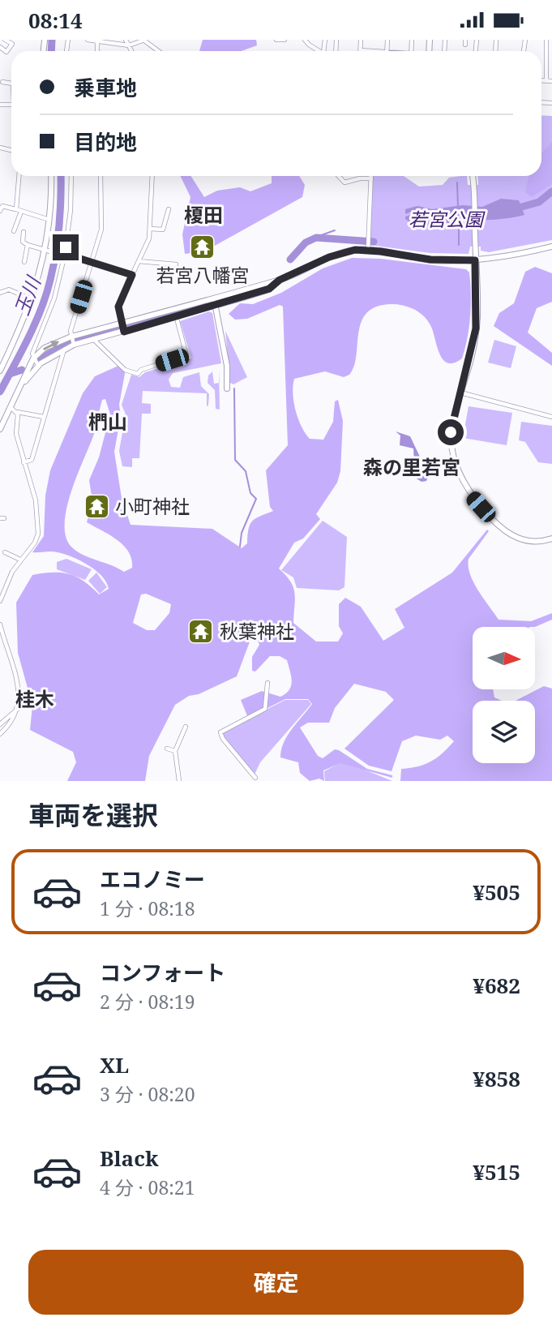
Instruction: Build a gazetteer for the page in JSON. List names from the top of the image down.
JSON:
{
  "districts": [
    "榎田",
    "椚山",
    "森の里若宮",
    "桂木"
  ],
  "water": ["玉川"],
  "parks": ["若宮公園"],
  "places": {
    "temple": ["若宮八幡宮", "小町神社", "秋葉神社"]
  },
  "north": "right",
  "page": {
    "status": "08:14",
    "banner": ["乗車地", "目的地"],
    "heading": "車両を選択",
    "list": [
      {
        "name": "エコノミー",
        "note": "1 分 · 08:18",
        "value": "¥505"
      },
      {
        "name": "コンフォート",
        "note": "2 分 · 08:19",
        "value": "¥682"
      },
      {
        "name": "XL",
        "note": "3 分 · 08:20",
        "value": "¥858"
      },
      {
        "name": "Black",
        "note": "4 分 · 08:21",
        "value": "¥515"
      }
    ],
    "buttons": "確定"
  }
}
